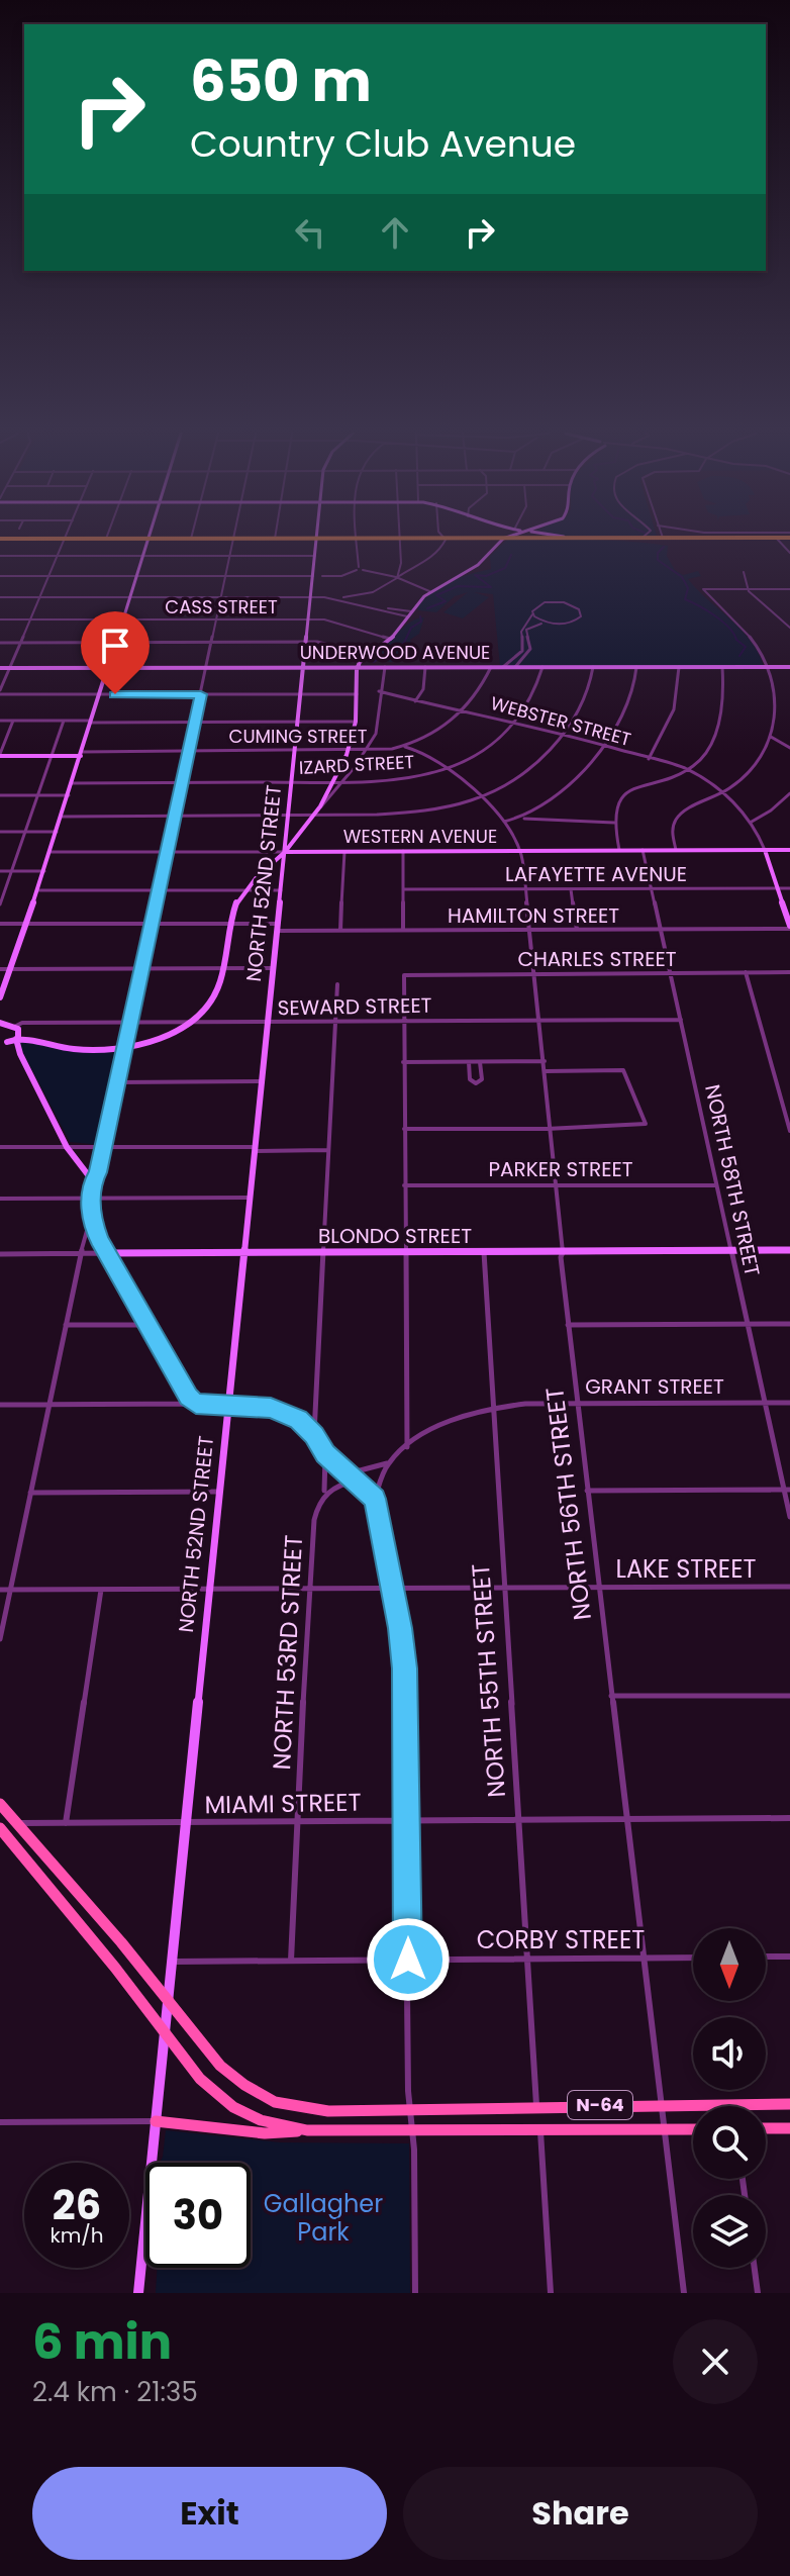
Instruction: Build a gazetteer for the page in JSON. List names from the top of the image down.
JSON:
{
  "streets": {
    "main road": ["N-64"],
    "street": [
      "CASS STREET",
      "UNDERWOOD AVENUE",
      "WEBSTER STREET",
      "CUMING STREET",
      "IZARD STREET",
      "WESTERN AVENUE",
      "LAFAYETTE AVENUE",
      "NORTH 52ND STREET",
      "HAMILTON STREET",
      "CHARLES STREET",
      "SEWARD STREET",
      "PARKER STREET",
      "NORTH 58TH STREET",
      "BLONDO STREET",
      "GRANT STREET",
      "NORTH 56TH STREET",
      "LAKE STREET",
      "NORTH 53RD STREET",
      "NORTH 55TH STREET",
      "MIAMI STREET",
      "CORBY STREET"
    ]
  },
  "crossings": [
    ["CASS STREET", "NORTH 52ND STREET"],
    ["UNDERWOOD AVENUE", "IZARD STREET"],
    ["UNDERWOOD AVENUE", "NORTH 52ND STREET"],
    ["WEBSTER STREET", "IZARD STREET"],
    ["WEBSTER STREET", "WESTERN AVENUE"],
    ["CUMING STREET", "NORTH 52ND STREET"],
    ["CUMING STREET", "NORTH 56TH STREET"],
    ["IZARD STREET", "NORTH 52ND STREET"],
    ["IZARD STREET", "NORTH 56TH STREET"],
    ["WESTERN AVENUE", "NORTH 52ND STREET"],
    ["WESTERN AVENUE", "NORTH 58TH STREET"],
    ["WESTERN AVENUE", "NORTH 56TH STREET"],
    ["LAFAYETTE AVENUE", "NORTH 58TH STREET"],
    ["LAFAYETTE AVENUE", "NORTH 56TH STREET"],
    ["NORTH 52ND STREET", "HAMILTON STREET"],
    ["NORTH 52ND STREET", "SEWARD STREET"],
    ["NORTH 52ND STREET", "BLONDO STREET"],
    ["NORTH 52ND STREET", "LAKE STREET"],
    ["NORTH 52ND STREET", "MIAMI STREET"],
    ["NORTH 52ND STREET", "CORBY STREET"],
    ["NORTH 52ND STREET", "N-64"],
    ["HAMILTON STREET", "NORTH 58TH STREET"],
    ["HAMILTON STREET", "NORTH 56TH STREET"],
    ["CHARLES STREET", "SEWARD STREET"],
    ["CHARLES STREET", "NORTH 58TH STREET"],
    ["CHARLES STREET", "NORTH 56TH STREET"],
    ["SEWARD STREET", "NORTH 58TH STREET"],
    ["SEWARD STREET", "NORTH 56TH STREET"],
    ["PARKER STREET", "NORTH 58TH STREET"],
    ["PARKER STREET", "NORTH 56TH STREET"],
    ["NORTH 58TH STREET", "BLONDO STREET"],
    ["NORTH 58TH STREET", "GRANT STREET"],
    ["BLONDO STREET", "NORTH 56TH STREET"],
    ["BLONDO STREET", "NORTH 55TH STREET"],
    ["GRANT STREET", "NORTH 56TH STREET"],
    ["GRANT STREET", "NORTH 55TH STREET"],
    ["NORTH 56TH STREET", "LAKE STREET"],
    ["NORTH 56TH STREET", "MIAMI STREET"],
    ["NORTH 56TH STREET", "CORBY STREET"],
    ["NORTH 56TH STREET", "N-64"],
    ["LAKE STREET", "NORTH 53RD STREET"],
    ["LAKE STREET", "NORTH 55TH STREET"],
    ["NORTH 53RD STREET", "MIAMI STREET"],
    ["NORTH 53RD STREET", "CORBY STREET"],
    ["NORTH 55TH STREET", "MIAMI STREET"],
    ["NORTH 55TH STREET", "CORBY STREET"],
    ["NORTH 55TH STREET", "N-64"],
    ["MIAMI STREET", "N-64"]
  ],
  "parks": ["Gallagher Park"],
  "north": "bottom",
  "page": {
    "turn": ["650 m", "Country Club Avenue"],
    "speed": "26 km/h",
    "limit": "30",
    "heading": ["6 min", "2.4 km · 21:35"],
    "buttons": ["Exit", "Share"]
  }
}
